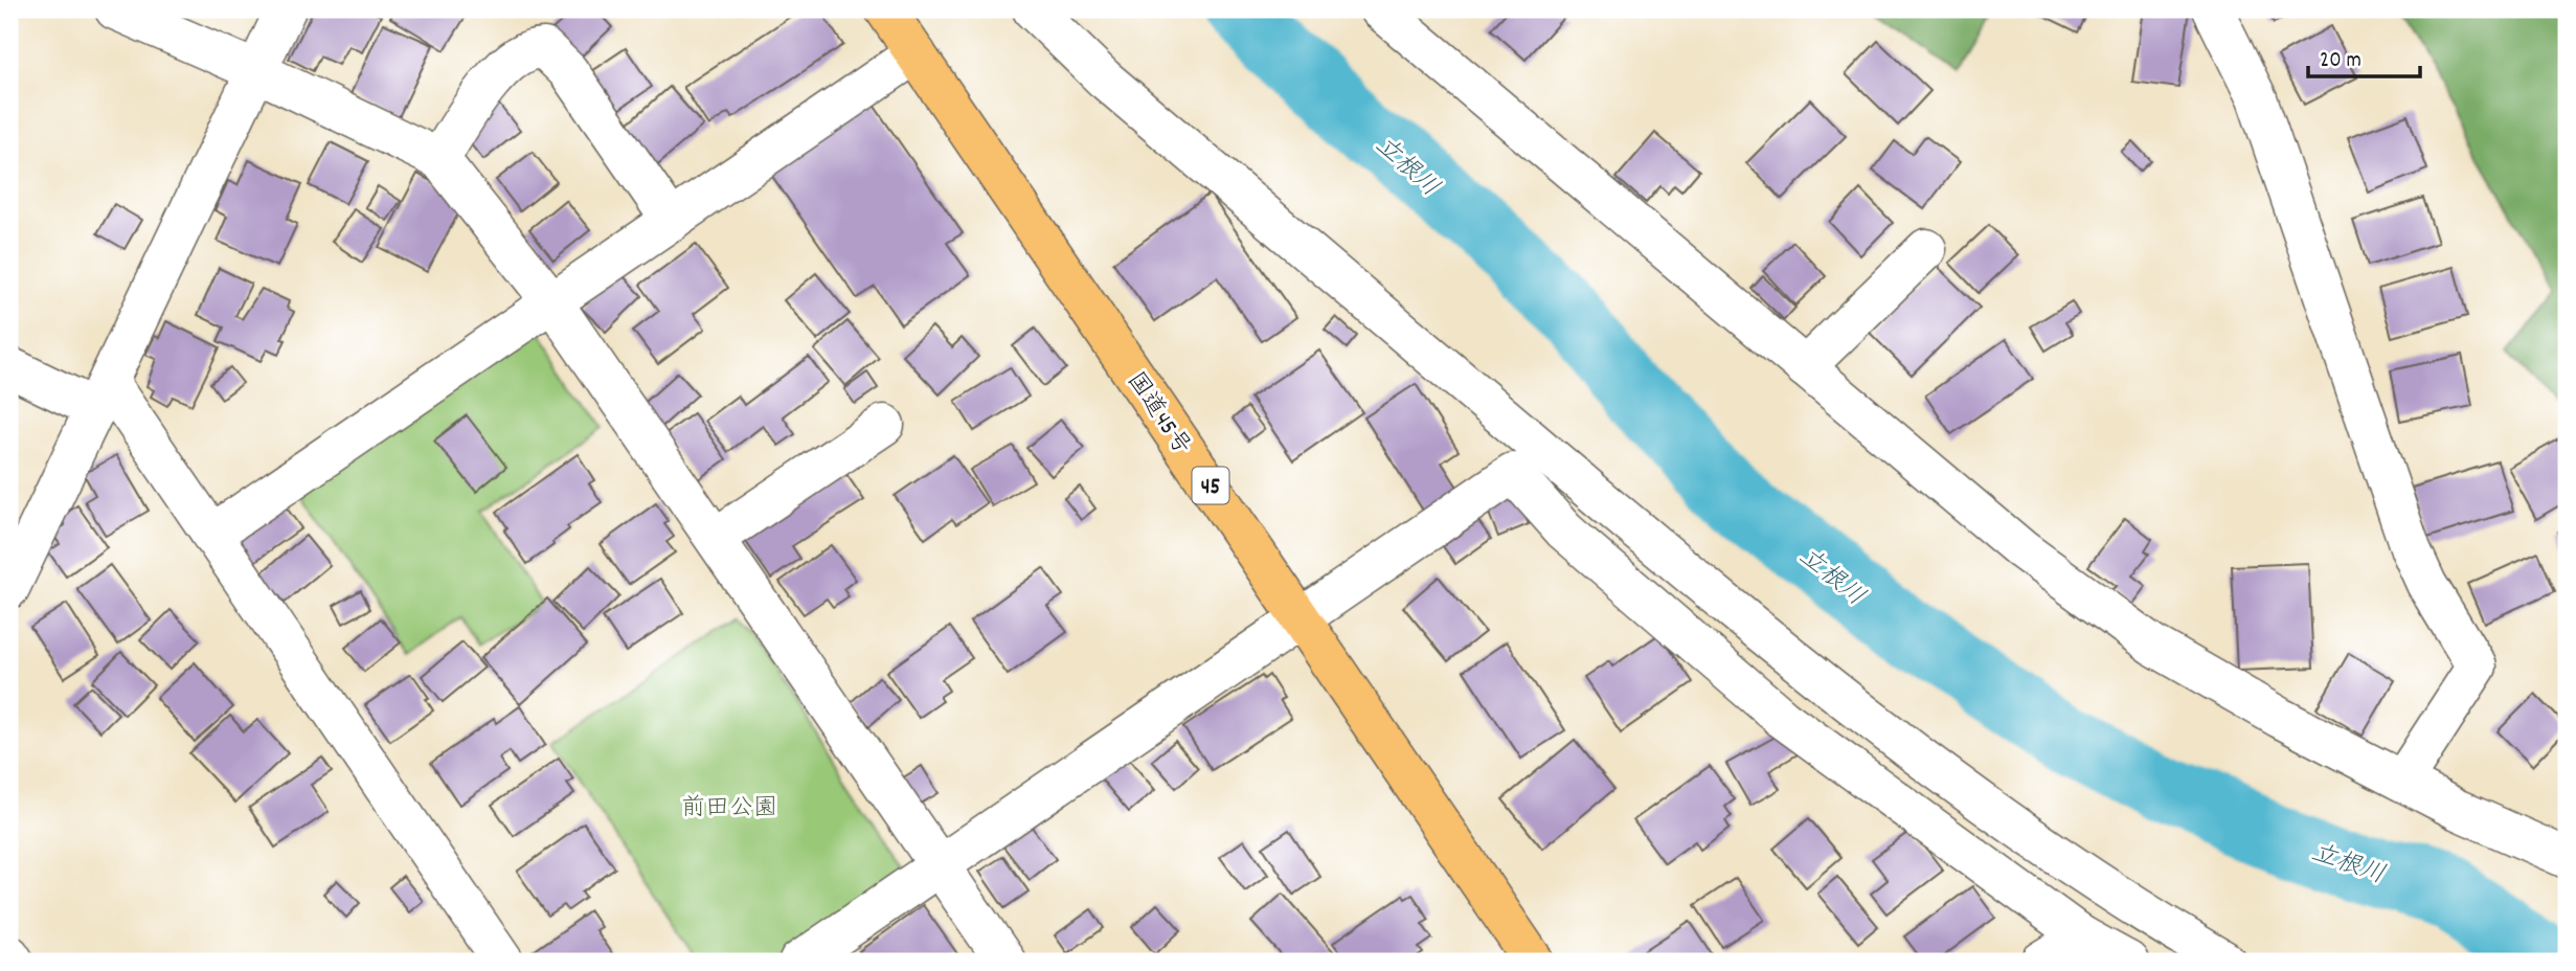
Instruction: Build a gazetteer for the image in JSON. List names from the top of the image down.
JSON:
{
  "streets": {
    "highway": ["国道45号", "45"]
  },
  "water": ["立根川"],
  "parks": ["前田公園"],
  "scale_bar": "20 m"
}
